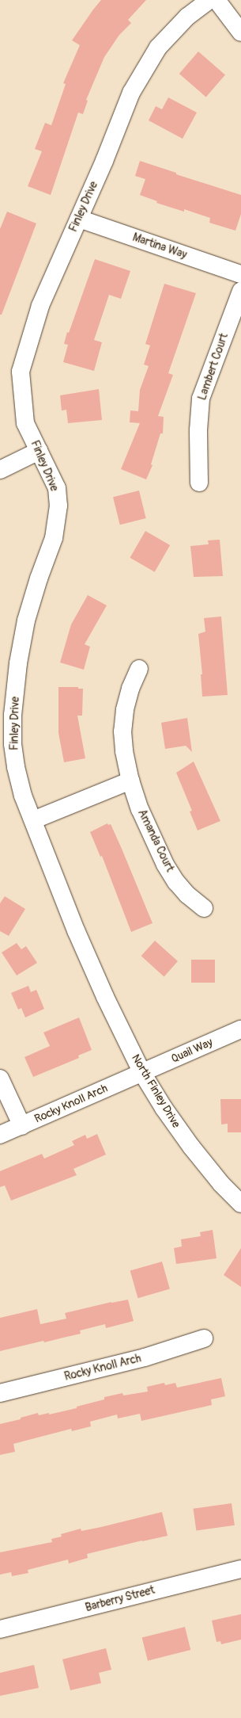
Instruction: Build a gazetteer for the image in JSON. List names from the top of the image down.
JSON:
{
  "streets": {
    "street": [
      "Finley Drive",
      "Martina Way",
      "Lambert Court",
      "Amanda Court",
      "Quail Way",
      "North Finley Drive",
      "Rocky Knoll Arch",
      "Barberry Street"
    ]
  },
  "crossings": [
    ["Finley Drive", "Martina Way"],
    ["Finley Drive", "North Finley Drive"],
    ["Quail Way", "North Finley Drive"],
    ["Quail Way", "Rocky Knoll Arch"],
    ["North Finley Drive", "Rocky Knoll Arch"]
  ]
}
